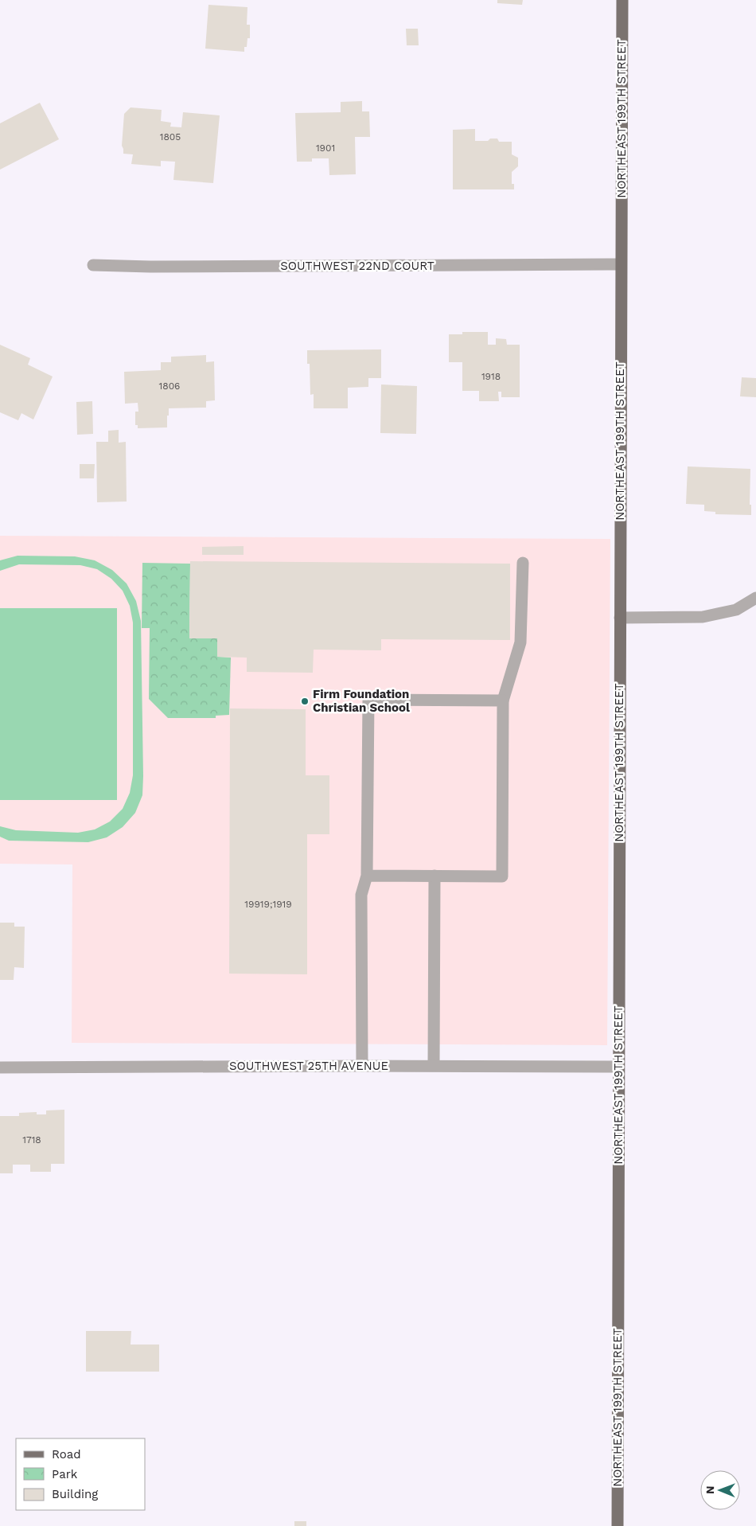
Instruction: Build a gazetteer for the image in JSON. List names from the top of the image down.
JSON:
{
  "streets": {
    "main road": ["NORTHEAST 199TH STREET"],
    "street": ["SOUTHWEST 22ND COURT", "SOUTHWEST 25TH AVENUE"]
  },
  "crossings": [
    ["NORTHEAST 199TH STREET", "SOUTHWEST 22ND COURT"],
    ["NORTHEAST 199TH STREET", "SOUTHWEST 25TH AVENUE"]
  ],
  "places": ["Firm Foundation Christian School"],
  "house_numbers": [
    "1805",
    "1901",
    "1918",
    "1806",
    "19919;1919",
    "1718"
  ],
  "legend": ["Road", "Park", "Building"],
  "north": "left"
}
